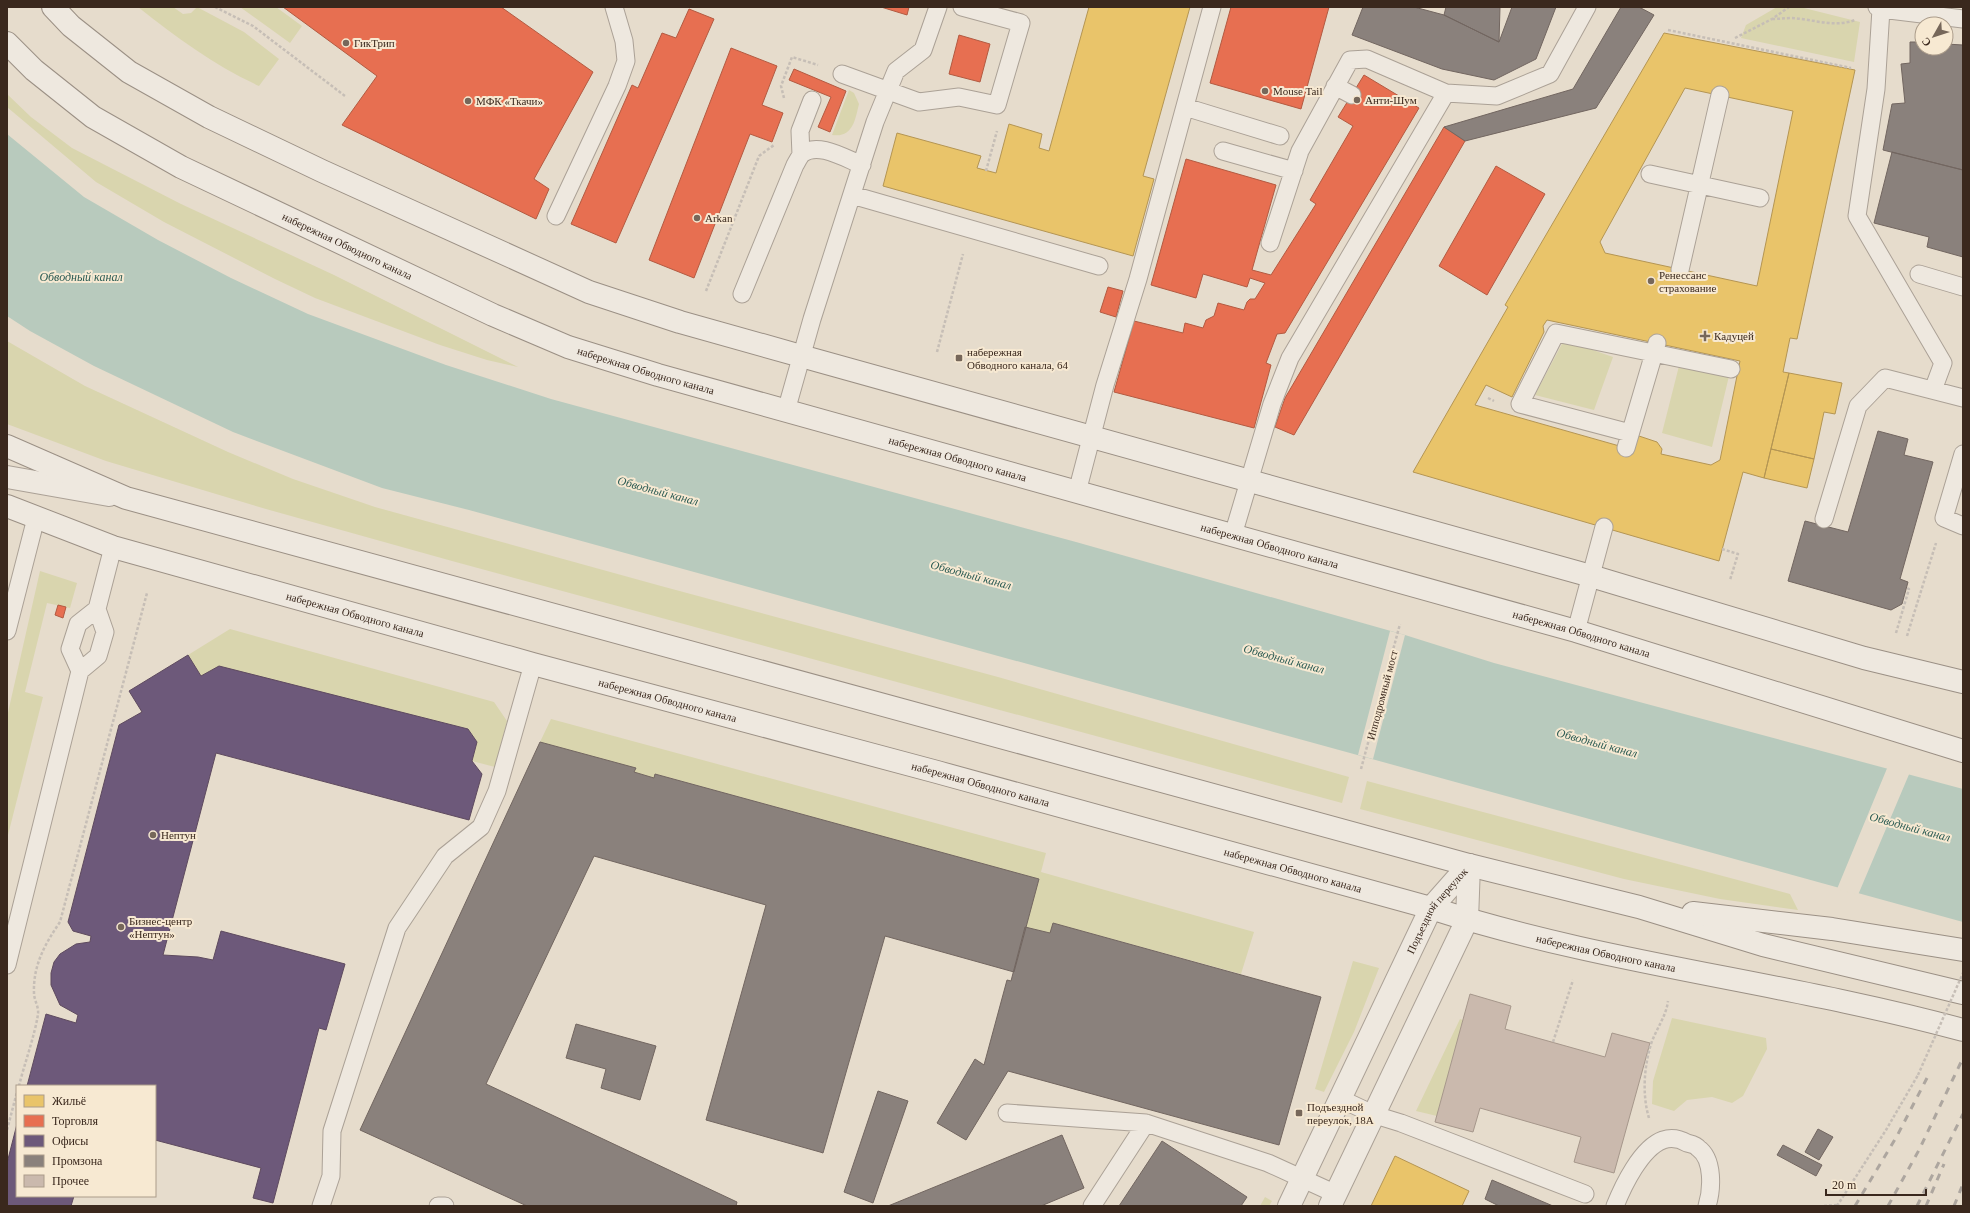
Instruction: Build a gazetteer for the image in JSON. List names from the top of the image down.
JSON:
{
  "streets": {
    "main road": ["набережная Обводного канала", "Подъездной переулок"],
    "path": ["Ипподромный мост"]
  },
  "crossings": [
    ["набережная Обводного канала", "Подъездной переулок"]
  ],
  "water": ["Обводный канал"],
  "places": {
    "other": [
      "ГикТрип",
      "Mouse Tail",
      "Анти-Шум",
      "МФК «Ткачи»",
      "Arkan",
      "Ренессанс страхование",
      "Нептун",
      "Бизнес-центр «Нептун»"
    ],
    "health": ["Кадуцей"],
    "transit": ["набережная Обводного канала, 64", "Подъездной переулок, 18А"]
  },
  "legend": [
    "Жильё",
    "Торговля",
    "Офисы",
    "Промзона",
    "Прочее"
  ],
  "scale_bar": "20 m",
  "north": "bottom left"
}
